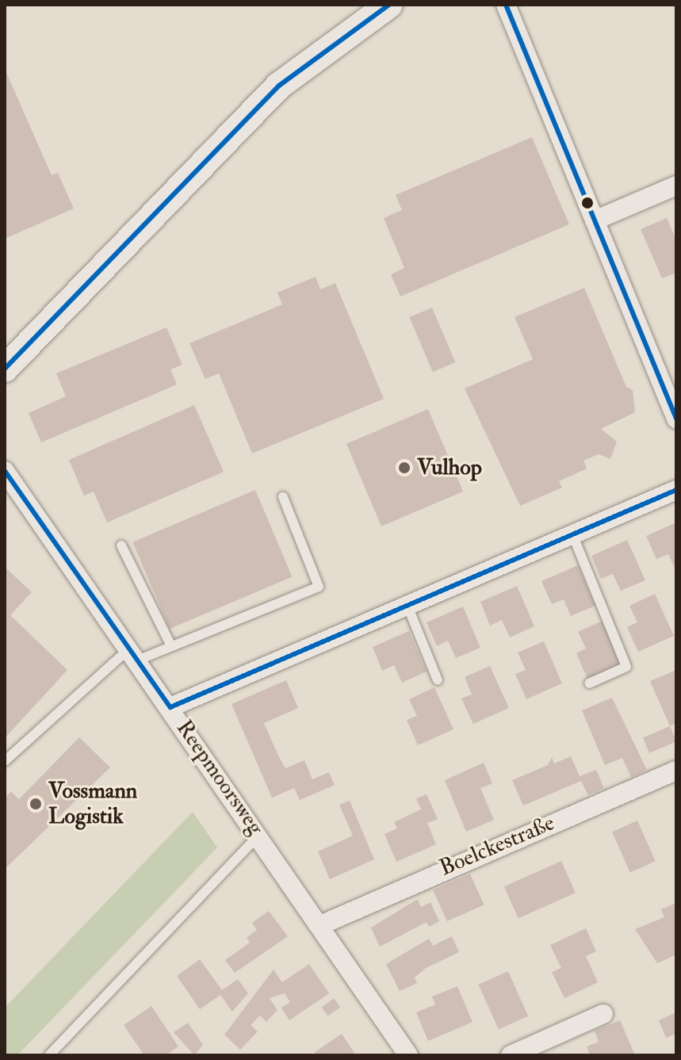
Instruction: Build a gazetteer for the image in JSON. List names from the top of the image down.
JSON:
{
  "streets": {
    "street": ["Reepmoorsweg", "Boelckestraße"]
  },
  "crossings": [
    ["Reepmoorsweg", "Boelckestraße"]
  ],
  "places": ["Vulhop", "Vossmann Logistik"]
}
